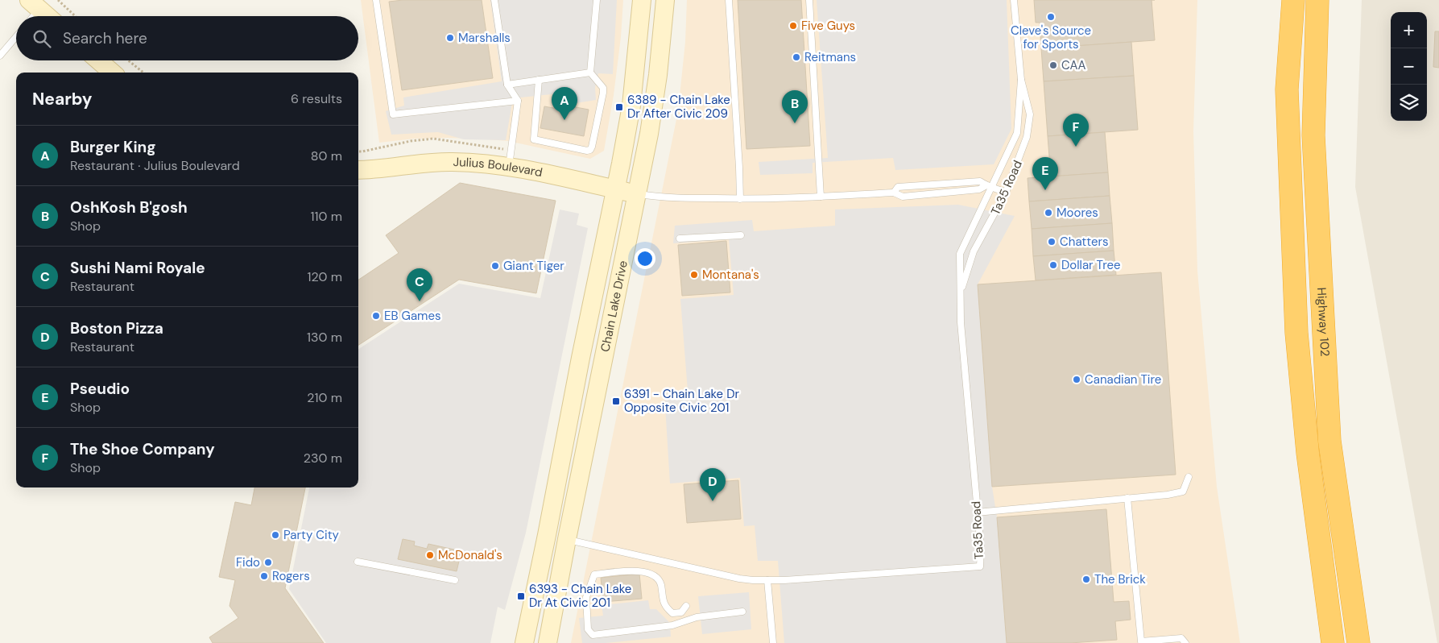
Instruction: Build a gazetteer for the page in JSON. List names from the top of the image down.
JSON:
{
  "streets": {
    "highway": ["Highway 102"],
    "street": ["Julius Boulevard", "Chain Lake Drive"],
    "lane": ["Ta35 Road"]
  },
  "crossings": [
    ["Julius Boulevard", "Chain Lake Drive"]
  ],
  "places": {
    "other": [
      "Cleve's Source for Sports",
      "Five Guys",
      "Marshalls",
      "Reitmans",
      "CAA",
      "Moores",
      "Chatters",
      "Dollar Tree",
      "Giant Tiger",
      "Montana's",
      "EB Games",
      "Canadian Tire",
      "Party City",
      "McDonald's",
      "Fido",
      "Rogers",
      "The Brick"
    ],
    "transit": ["6389 - Chain Lake Dr After Civic 209", "6391 - Chain Lake Dr Opposite Civic 201", "6393 - Chain Lake Dr At Civic 201"]
  },
  "page": {
    "map_buttons": ["+", "−"],
    "search": "Search here",
    "heading": ["Nearby", "6 results"],
    "pins": [
      "A",
      "B",
      "F",
      "E",
      "C",
      "D"
    ],
    "list": [
      {
        "mark": "A",
        "name": "Burger King",
        "note": "Restaurant · Julius Boulevard",
        "value": "80 m"
      },
      {
        "mark": "B",
        "name": "OshKosh B'gosh",
        "note": "Shop",
        "value": "110 m"
      },
      {
        "mark": "C",
        "name": "Sushi Nami Royale",
        "note": "Restaurant",
        "value": "120 m"
      },
      {
        "mark": "D",
        "name": "Boston Pizza",
        "note": "Restaurant",
        "value": "130 m"
      },
      {
        "mark": "E",
        "name": "Pseudio",
        "note": "Shop",
        "value": "210 m"
      },
      {
        "mark": "F",
        "name": "The Shoe Company",
        "note": "Shop",
        "value": "230 m"
      }
    ]
  }
}
